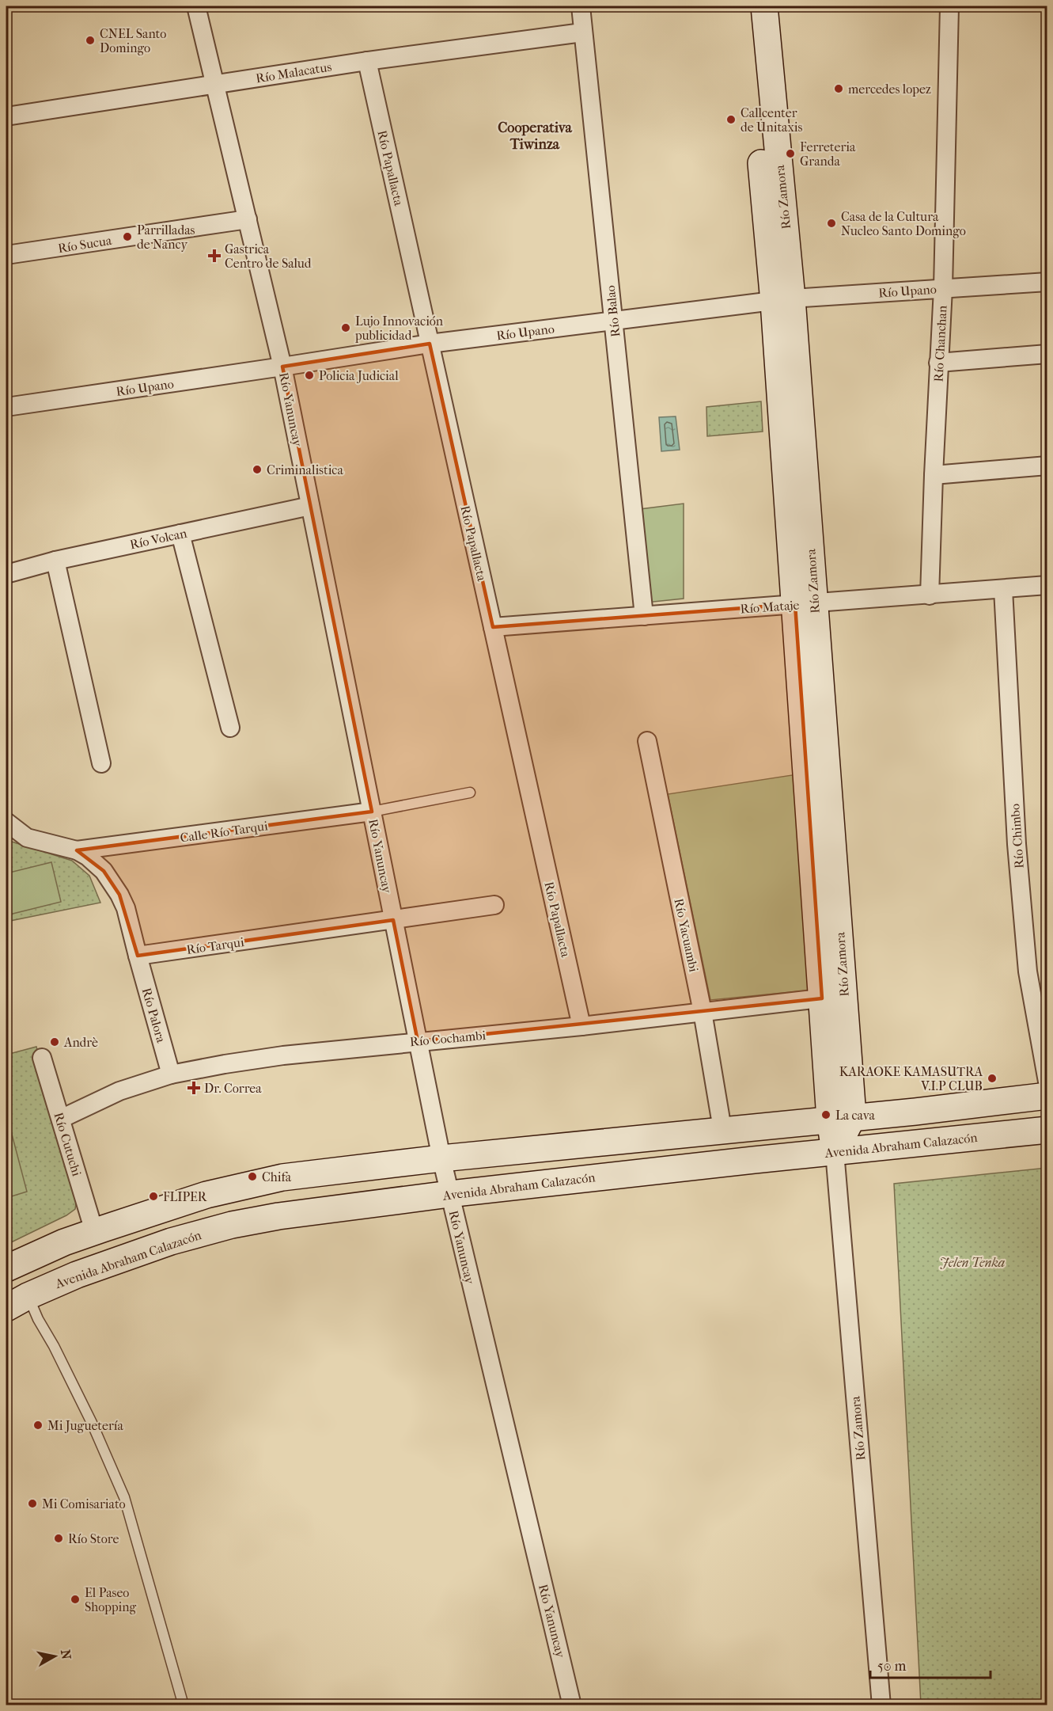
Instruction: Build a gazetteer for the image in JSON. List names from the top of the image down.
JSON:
{
  "streets": {
    "main road": ["Río Zamora", "Avenida Abraham Calazacón"],
    "street": [
      "Río Malacatus",
      "Río Papallacta",
      "Río Sucua",
      "Río Upano",
      "Río Balao",
      "Río Chanchan",
      "Río Yanuncay",
      "Río Volcan",
      "Río Mataje",
      "Calle Río Tarqui",
      "Río Chimbo",
      "Río Yacuambi",
      "Río Tarqui",
      "Río Palora",
      "Río Cochambi",
      "Río Cutuchi"
    ]
  },
  "crossings": [
    ["Río Malacatus", "Río Papallacta"],
    ["Río Malacatus", "Río Balao"],
    ["Río Malacatus", "Río Yanuncay"],
    ["Río Papallacta", "Río Upano"],
    ["Río Papallacta", "Río Mataje"],
    ["Río Papallacta", "Río Cochambi"],
    ["Río Zamora", "Río Upano"],
    ["Río Zamora", "Río Mataje"],
    ["Río Zamora", "Río Cochambi"],
    ["Río Zamora", "Avenida Abraham Calazacón"],
    ["Río Sucua", "Río Yanuncay"],
    ["Río Upano", "Río Balao"],
    ["Río Upano", "Río Chanchan"],
    ["Río Upano", "Río Yanuncay"],
    ["Río Balao", "Río Mataje"],
    ["Río Chanchan", "Río Mataje"],
    ["Río Yanuncay", "Río Volcan"],
    ["Río Yanuncay", "Calle Río Tarqui"],
    ["Río Yanuncay", "Río Tarqui"],
    ["Río Yanuncay", "Río Cochambi"],
    ["Río Yanuncay", "Avenida Abraham Calazacón"],
    ["Río Mataje", "Río Chimbo"],
    ["Río Yacuambi", "Río Cochambi"],
    ["Río Tarqui", "Río Palora"],
    ["Río Palora", "Río Cochambi"],
    ["Río Cochambi", "Río Cutuchi"]
  ],
  "districts": ["Cooperativa Tiwinza"],
  "parks": ["Jelen Tenka"],
  "places": {
    "other": [
      "CNEL Santo Domingo",
      "mercedes lopez",
      "Callcenter de Unitaxis",
      "Ferreteria Granda",
      "Casa de la Cultura Nucleo Santo Domingo",
      "Parrilladas de Nancy",
      "Lujo Innovación publicidad",
      "Policia Judicial",
      "Criminalistica",
      "Andrè",
      "KARAOKE KAMASUTRA V.I.P CLUB",
      "La cava",
      "Chifa",
      "FLIPER",
      "Mi Juguetería",
      "Mi Comisariato",
      "Río Store",
      "El Paseo Shopping"
    ],
    "health": ["Gastrica Centro de Salud", "Dr. Correa"]
  },
  "scale_bar": "50 m",
  "north": "right"
}
